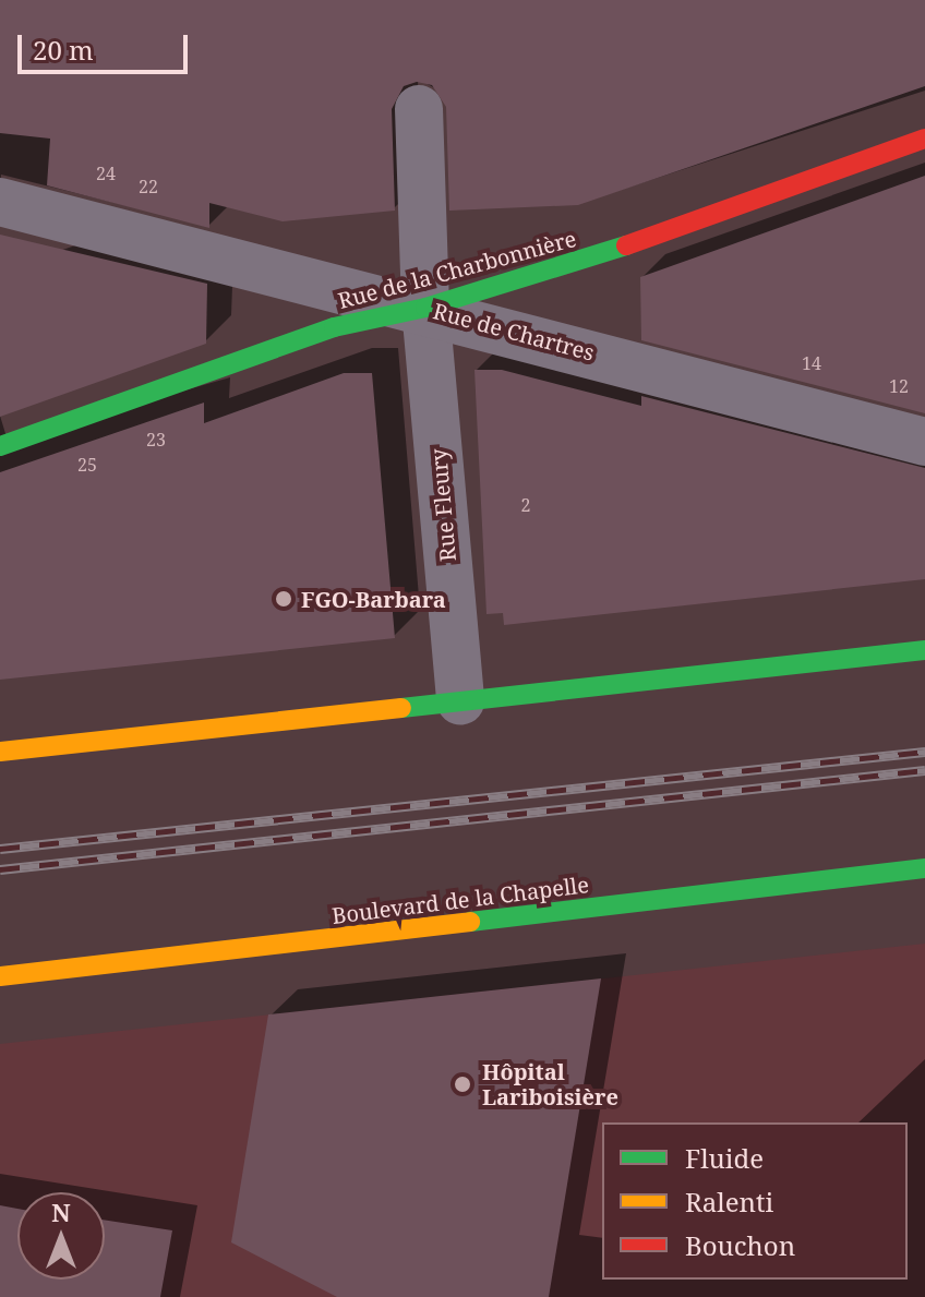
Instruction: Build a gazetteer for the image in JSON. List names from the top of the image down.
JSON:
{
  "streets": {
    "main road": ["Rue de la Charbonnière", "Boulevard de la Chapelle"],
    "street": ["Rue de Chartres", "Rue Fleury"]
  },
  "crossings": [
    ["Rue de la Charbonnière", "Rue de Chartres"],
    ["Rue de la Charbonnière", "Rue Fleury"],
    ["Rue de Chartres", "Rue Fleury"]
  ],
  "places": ["FGO-Barbara", "Hôpital Lariboisière"],
  "house_numbers": [
    "24",
    "22",
    "14",
    "12",
    "23",
    "25",
    "2"
  ],
  "legend": ["Fluide", "Ralenti", "Bouchon"],
  "scale_bar": "20 m",
  "north": "top"
}
